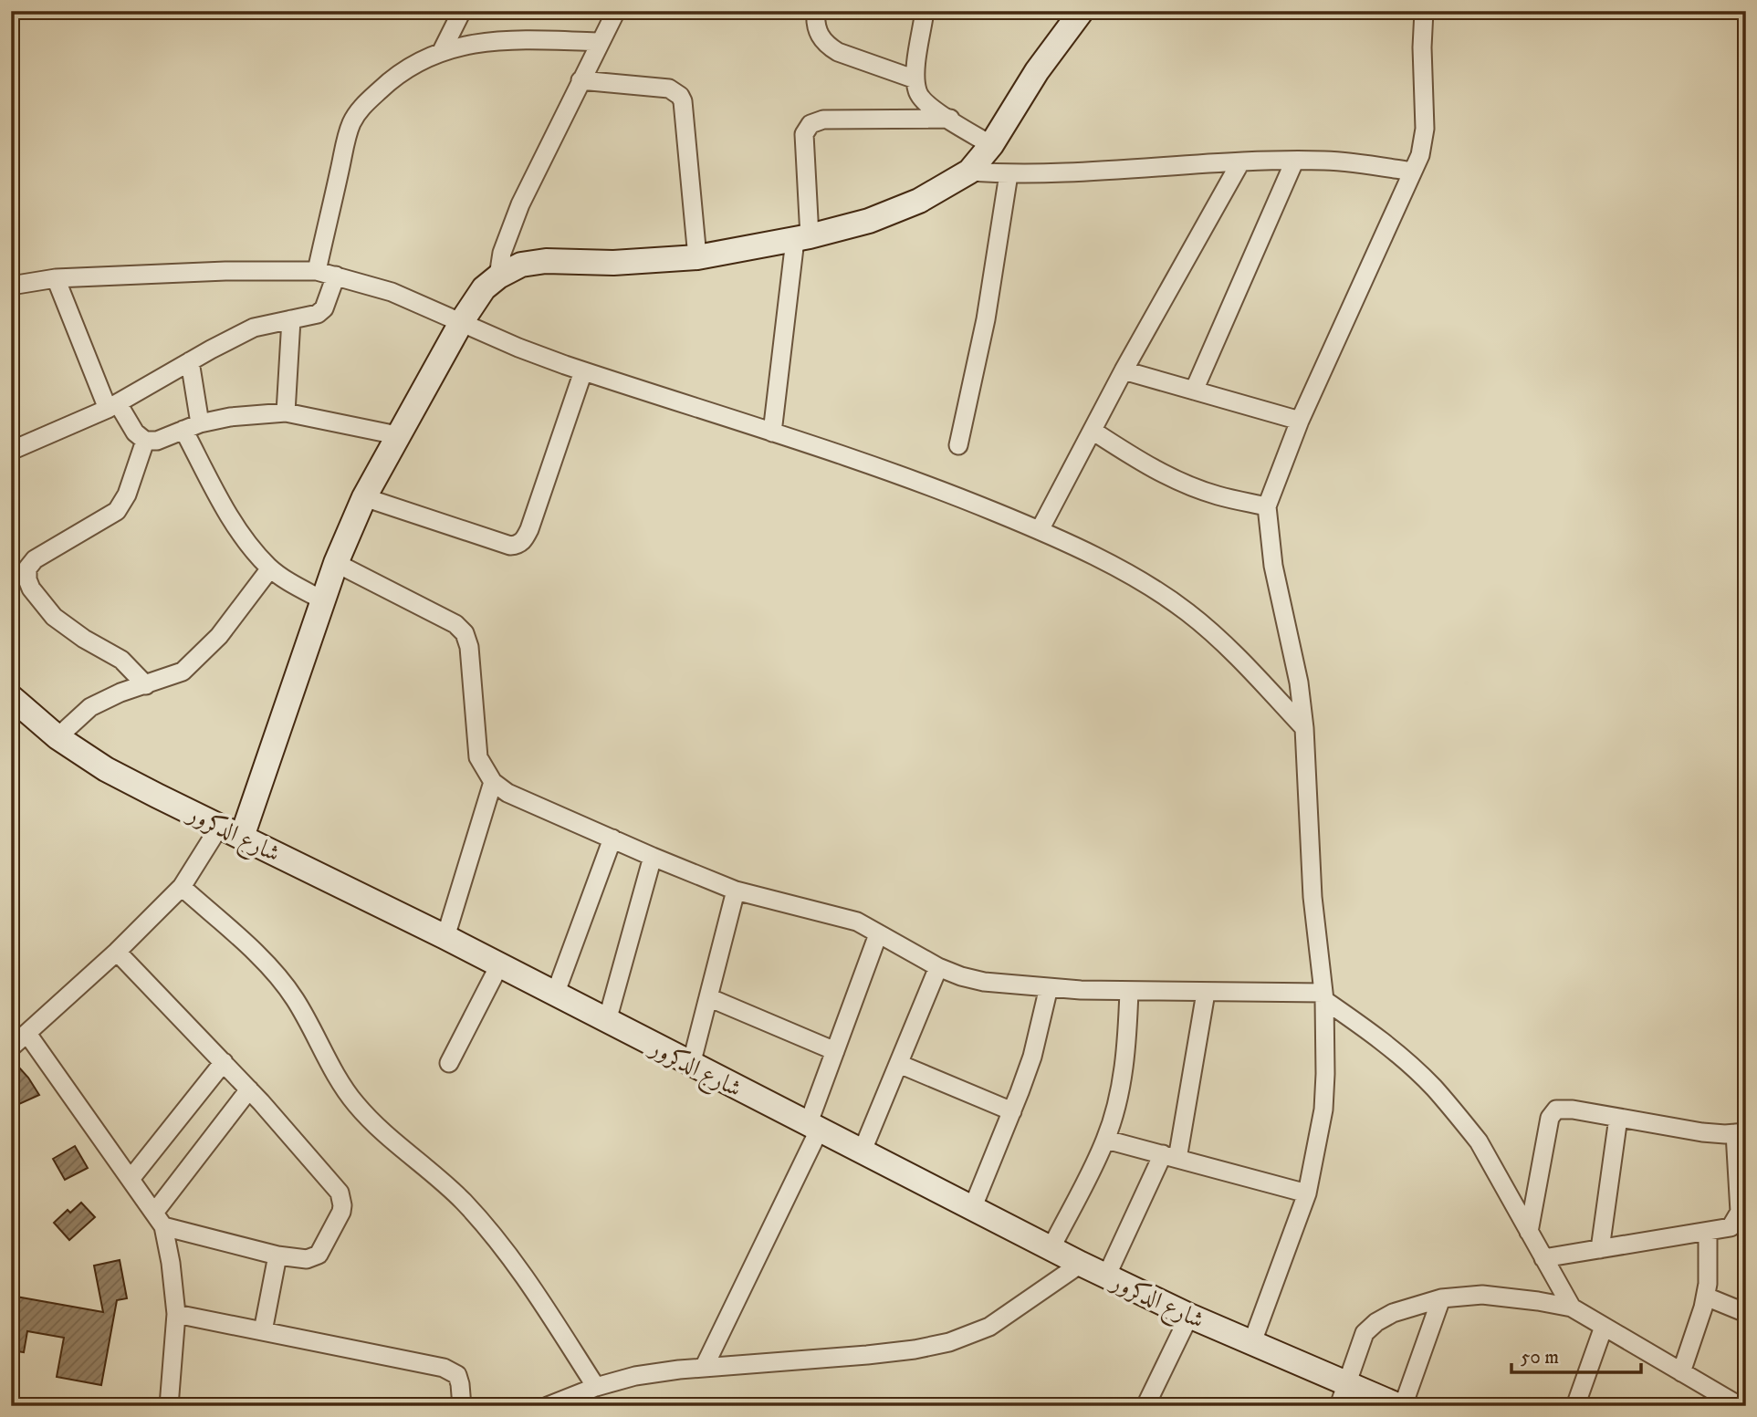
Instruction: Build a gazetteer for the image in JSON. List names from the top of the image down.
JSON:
{
  "streets": {
    "street": ["شارع الدكرور"]
  },
  "scale_bar": "50 m"
}
